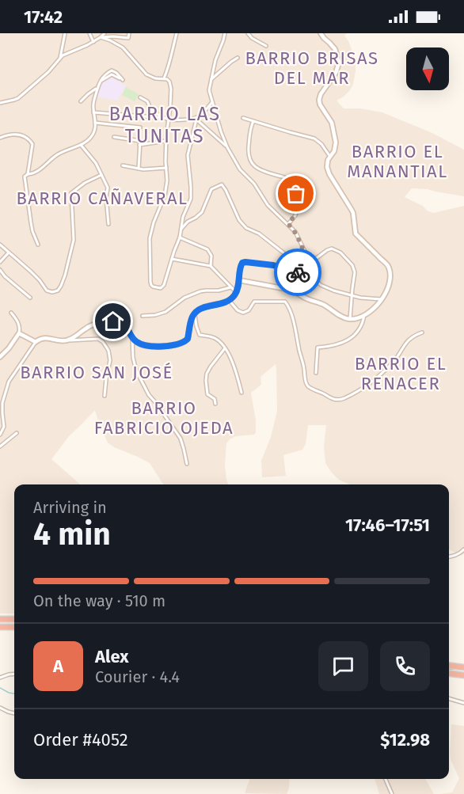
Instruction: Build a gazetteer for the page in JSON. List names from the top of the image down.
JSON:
{
  "districts": [
    "BARRIO BRISAS DEL MAR",
    "BARRIO LAS TUNITAS",
    "BARRIO EL MANANTIAL",
    "BARRIO CAÑAVERAL",
    "BARRIO EL RENACER",
    "BARRIO SAN JOSÉ",
    "BARRIO FABRICIO OJEDA"
  ],
  "north": "bottom",
  "page": {
    "status": "17:42",
    "heading": ["4 min", "Arriving in", "17:46–17:51"],
    "panel": [
      "Alex",
      "Courier · 4.4",
      "Order #4052",
      "$12.98"
    ],
    "bar": "On the way · 510 m",
    "round": "A"
  }
}
